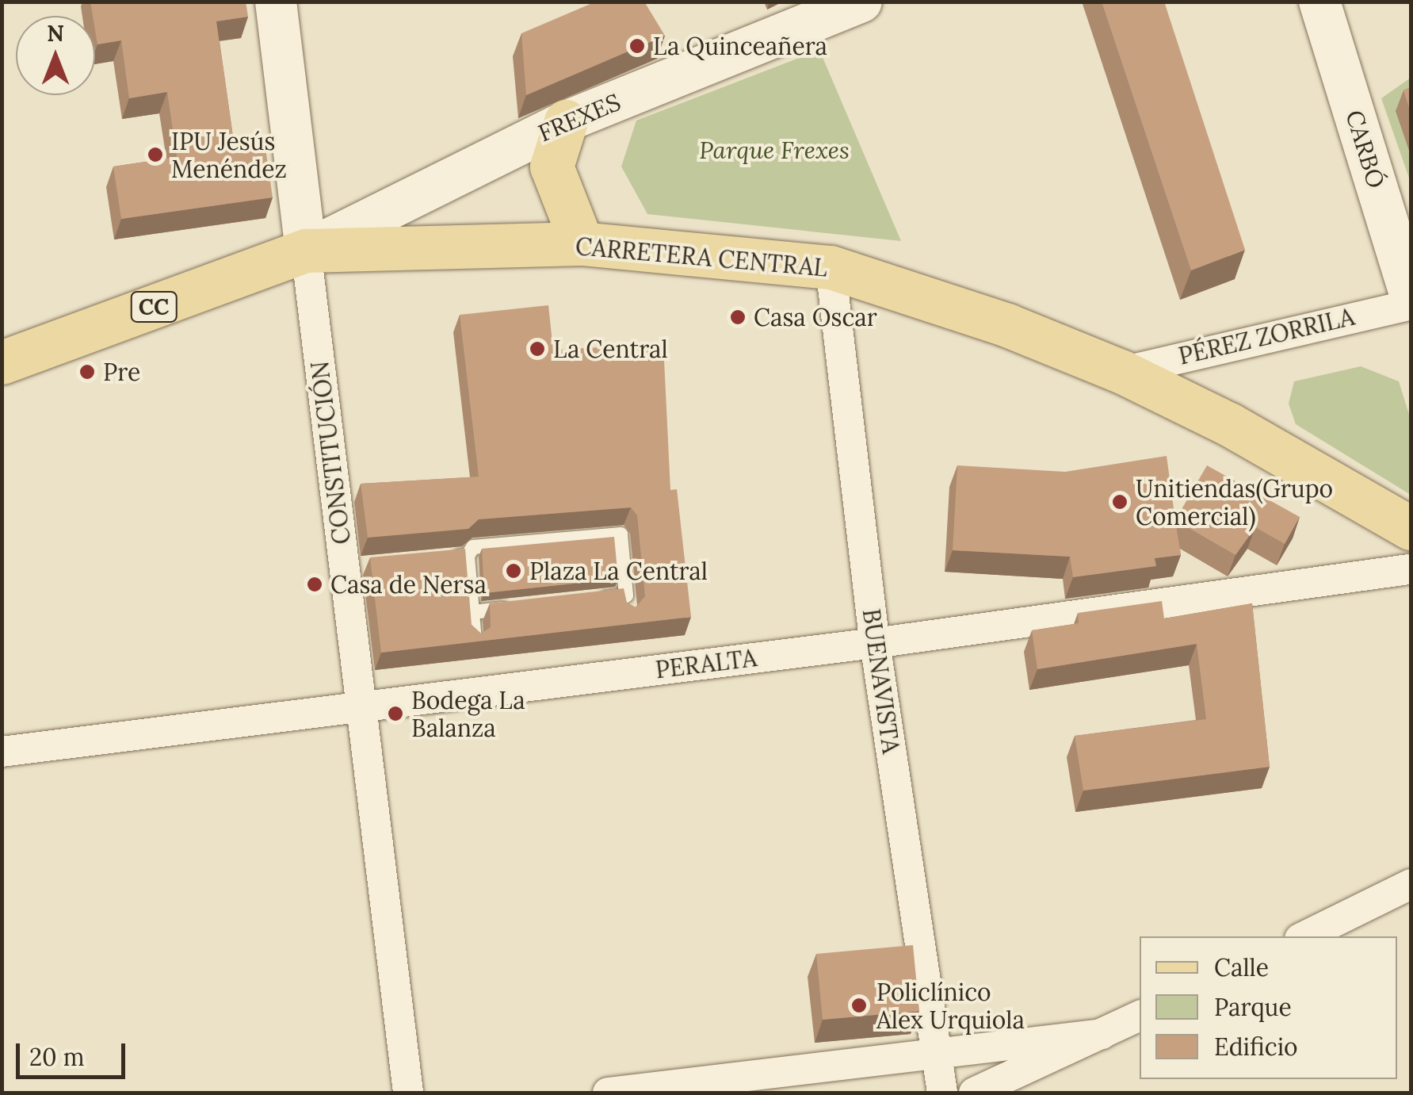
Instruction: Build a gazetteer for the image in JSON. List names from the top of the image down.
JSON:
{
  "streets": {
    "main road": [
      "FREXES",
      "CARBÓ",
      "CARRETERA CENTRAL",
      "CC",
      "CONSTITUCIÓN"
    ],
    "street": ["PÉREZ ZORRILA", "PERALTA", "BUENAVISTA"]
  },
  "crossings": [
    ["FREXES", "CARRETERA CENTRAL"],
    ["FREXES", "CONSTITUCIÓN"],
    ["CARRETERA CENTRAL", "PÉREZ ZORRILA"],
    ["CARRETERA CENTRAL", "CONSTITUCIÓN"],
    ["CARRETERA CENTRAL", "PERALTA"],
    ["CARRETERA CENTRAL", "BUENAVISTA"],
    ["CONSTITUCIÓN", "PERALTA"],
    ["PERALTA", "BUENAVISTA"]
  ],
  "parks": ["Parque Frexes"],
  "places": [
    "La Quinceañera",
    "IPU Jesús Menéndez",
    "Casa Oscar",
    "La Central",
    "Pre",
    "Unitiendas(Grupo Comercial)",
    "Plaza La Central",
    "Casa de Nersa",
    "Bodega La Balanza",
    "Policlínico Alex Urquiola"
  ],
  "legend": ["Calle", "Parque", "Edificio"],
  "scale_bar": "20 m",
  "north": "top"
}
